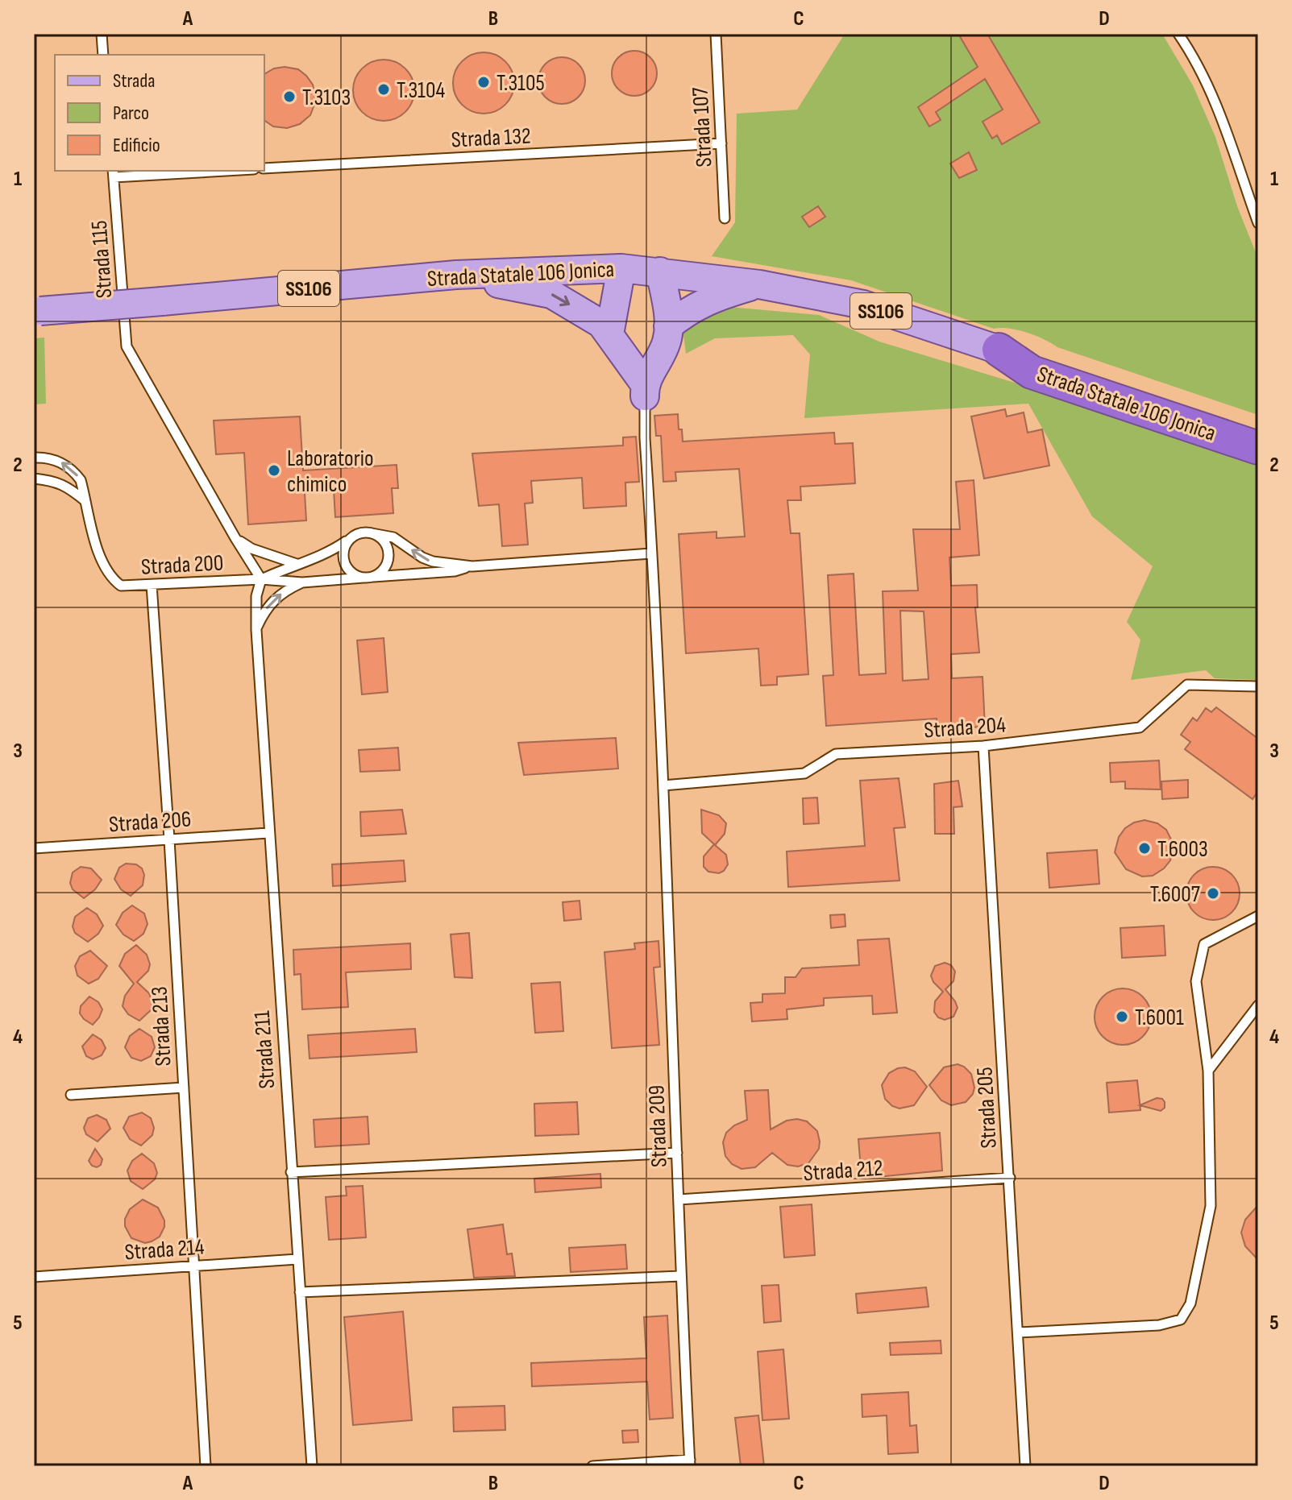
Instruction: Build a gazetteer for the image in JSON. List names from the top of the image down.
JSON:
{
  "streets": {
    "highway": ["Strada Statale 106 Jonica", "SS106"],
    "lane": [
      "Strada 107",
      "Strada 132",
      "Strada 115",
      "Strada 200",
      "Strada 204",
      "Strada 206",
      "Strada 213",
      "Strada 211",
      "Strada 205",
      "Strada 209",
      "Strada 212",
      "Strada 214"
    ]
  },
  "crossings": [
    ["Strada 107", "Strada 132"],
    ["Strada 200", "Strada 213"],
    ["Strada 200", "Strada 211"],
    ["Strada 204", "Strada 205"],
    ["Strada 204", "Strada 209"],
    ["Strada 206", "Strada 213"],
    ["Strada 206", "Strada 211"],
    ["Strada 213", "Strada 214"],
    ["Strada 211", "Strada 214"],
    ["Strada 205", "Strada 212"],
    ["Strada 209", "Strada 212"]
  ],
  "places": [
    "T.3105",
    "T.3104",
    "T.3103",
    "Laboratorio chimico",
    "T.6003",
    "T.6007",
    "T.6001"
  ],
  "legend": ["Strada", "Parco", "Edificio"],
  "grid": {
    "columns": [
      "A",
      "B",
      "C",
      "D"
    ],
    "rows": [
      "1",
      "2",
      "3",
      "4",
      "5"
    ]
  }
}
